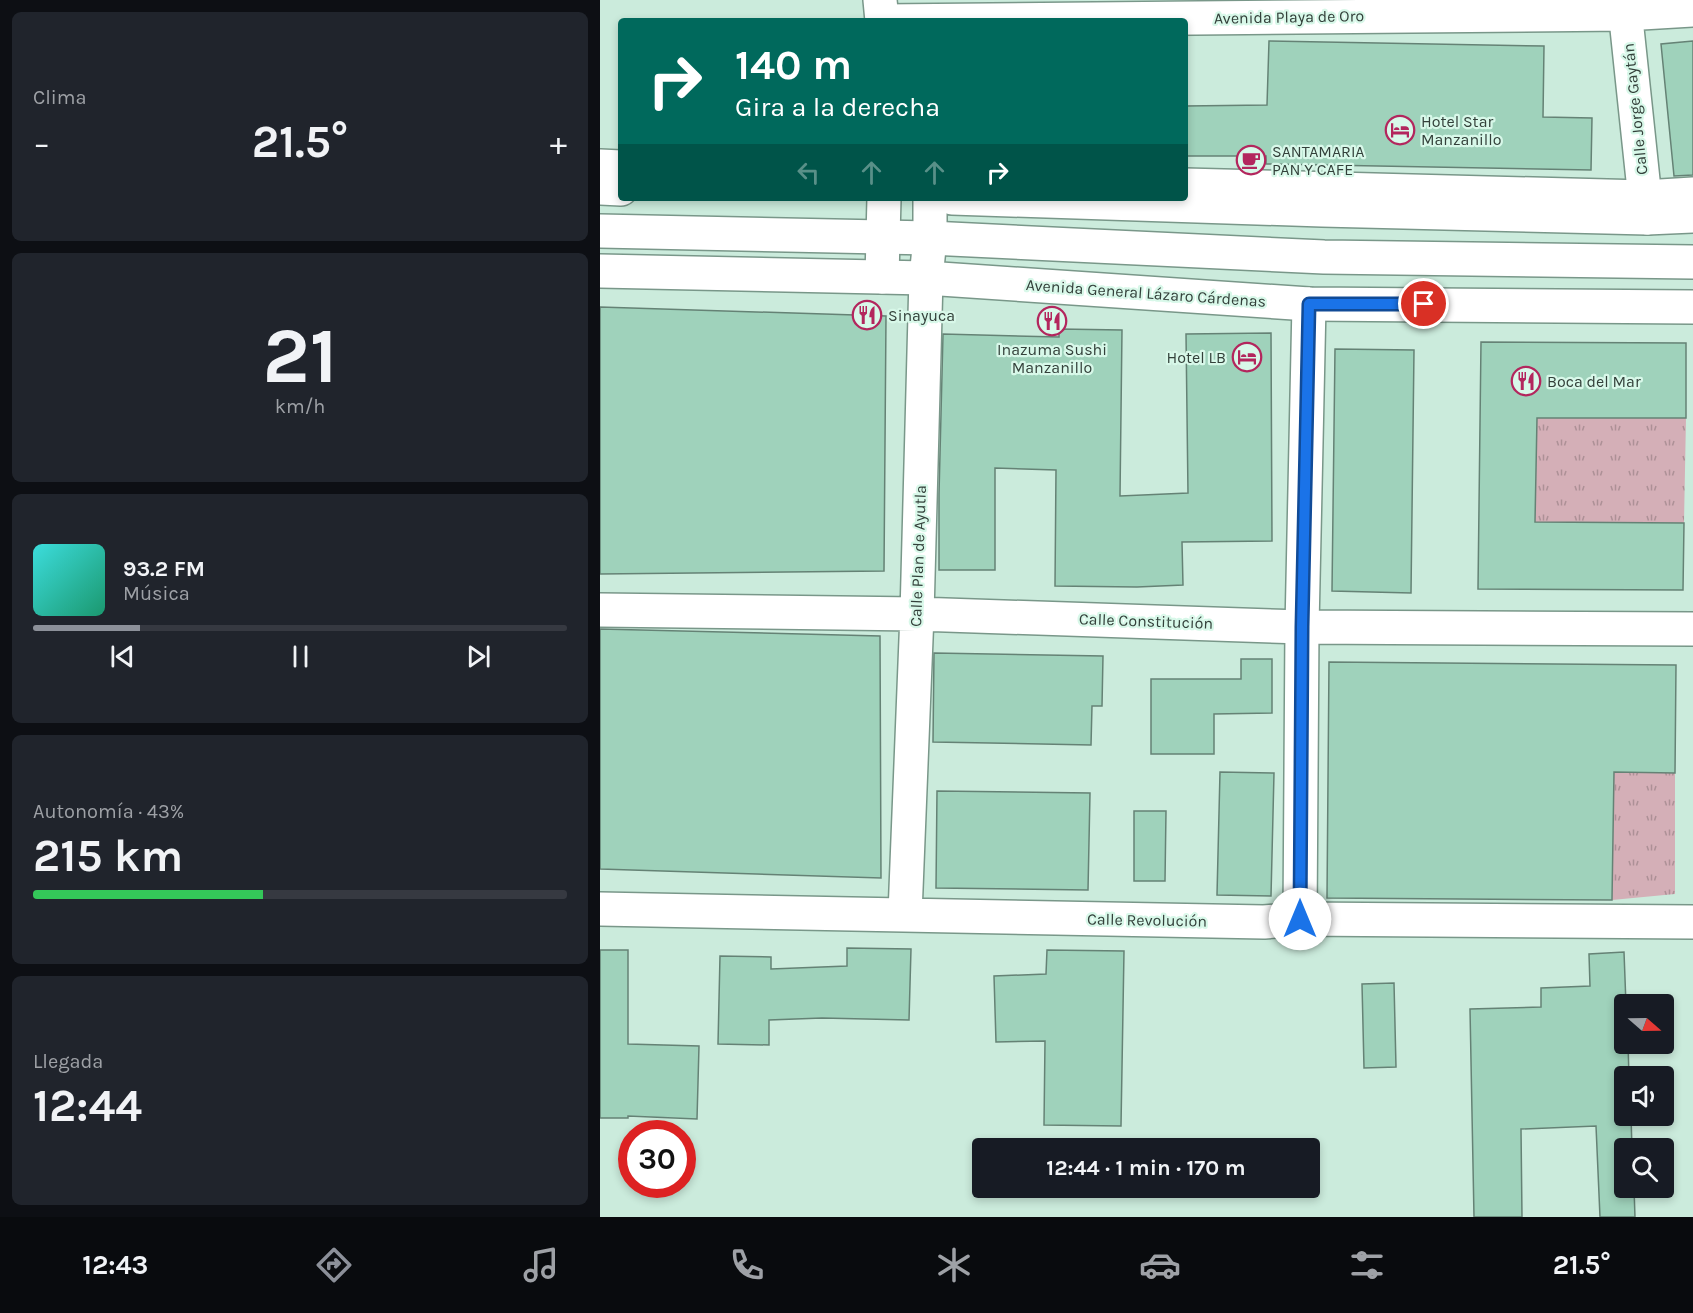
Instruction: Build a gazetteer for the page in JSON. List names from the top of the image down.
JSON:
{
  "streets": {
    "street": [
      "Avenida Playa de Oro",
      "Calle Jorge Gaytán",
      "Avenida General Lázaro Cárdenas",
      "Calle Plan de Ayutla",
      "Calle Constitución",
      "Calle Revolución"
    ]
  },
  "crossings": [
    ["Avenida Playa de Oro", "Calle Jorge Gaytán"],
    ["Avenida General Lázaro Cárdenas", "Calle Plan de Ayutla"],
    ["Calle Plan de Ayutla", "Calle Constitución"],
    ["Calle Plan de Ayutla", "Calle Revolución"]
  ],
  "places": {
    "hotel": ["Hotel Star Manzanillo", "Hotel LB"],
    "cafe": ["SANTAMARIA PAN Y CAFE"],
    "restaurant": ["Sinayuca", "Inazuma Sushi Manzanillo", "Boca del Mar"]
  },
  "north": "right",
  "page": {
    "tile": [
      "Clima",
      ["21", "km/h"],
      ["Autonomía · 43%", "215 km"],
      ["Llegada", "12:44"]
    ],
    "turn": ["140 m", "Gira a la derecha"],
    "heat": ["−", "21.5°", "+"],
    "song": ["93.2 FM", "Música"],
    "limit": "30",
    "trip": "12:44 · 1 min · 170 m",
    "tabs": ["12:43", "21.5°"]
  }
}
